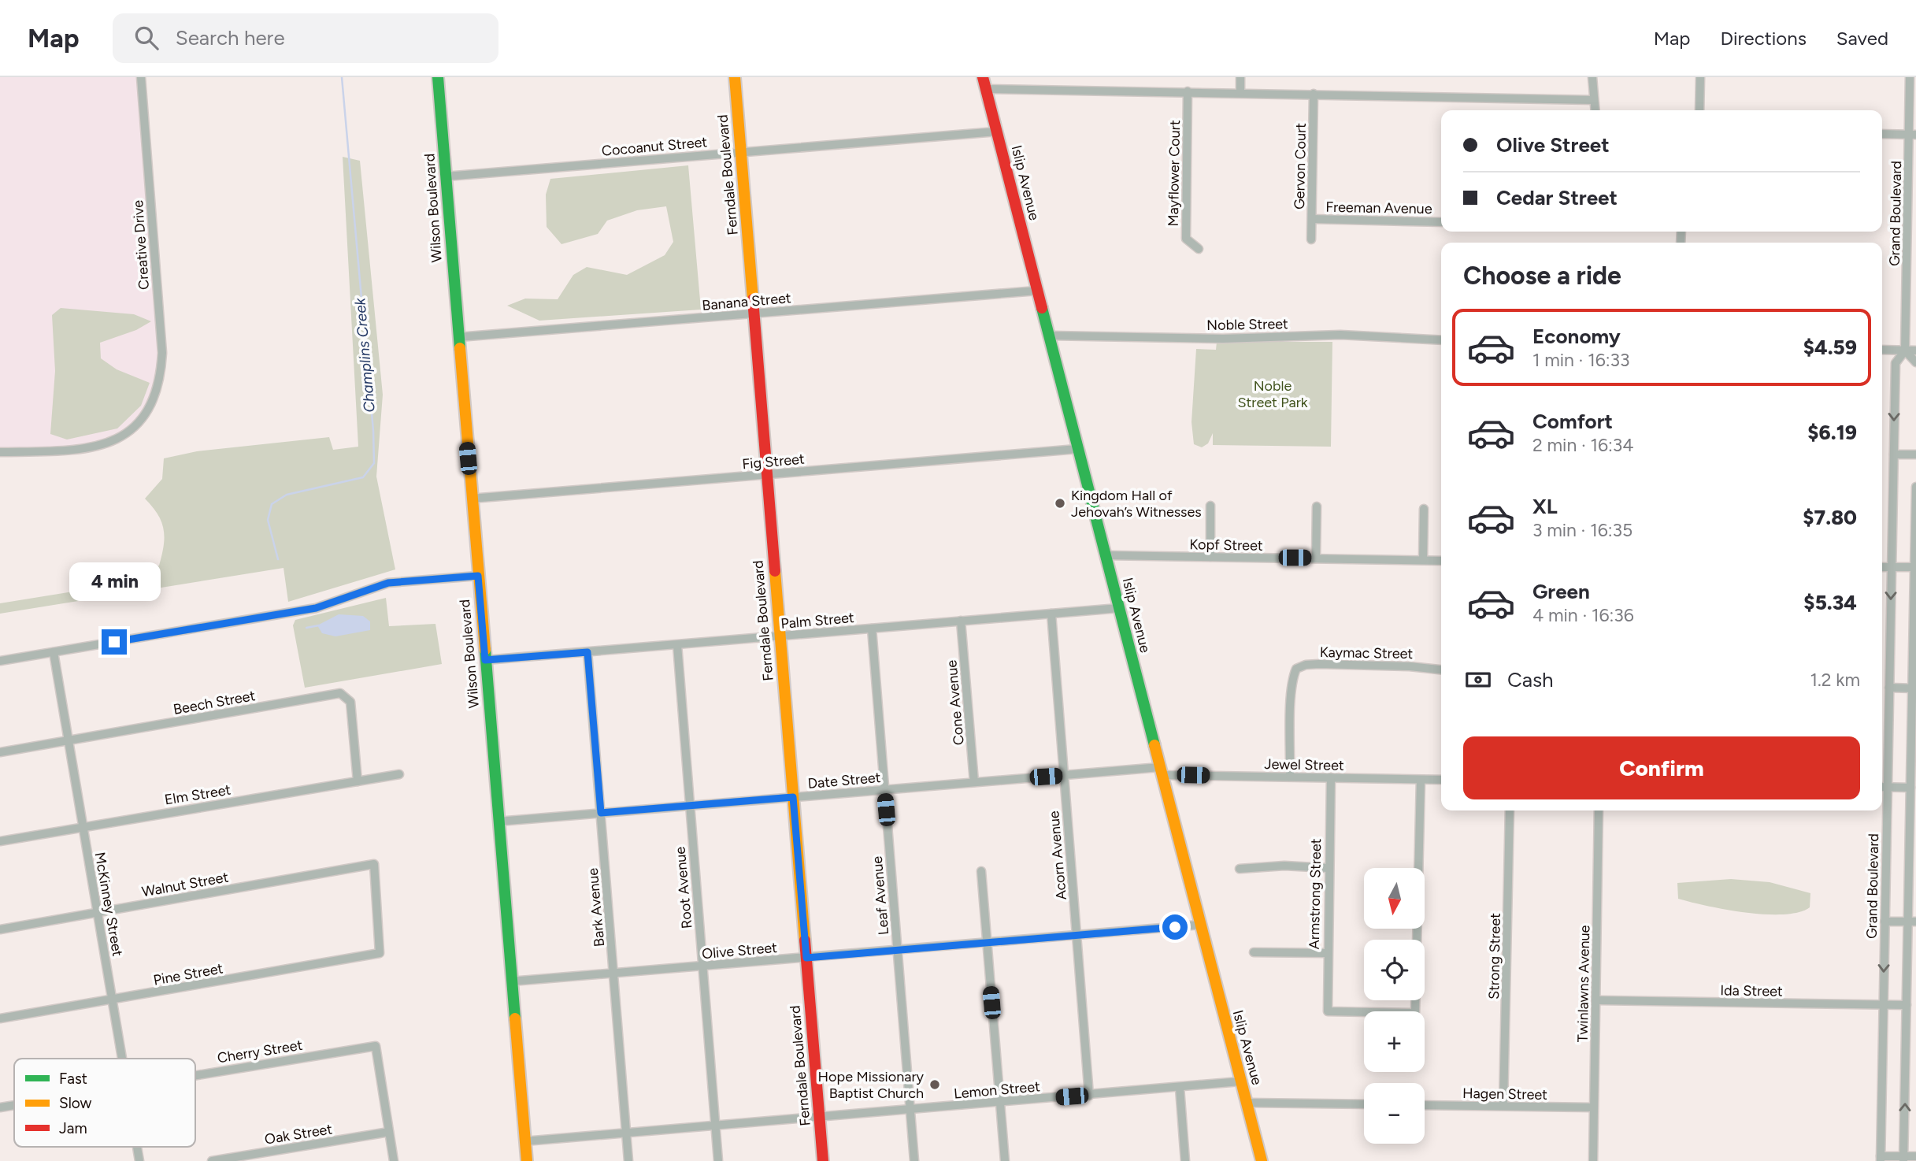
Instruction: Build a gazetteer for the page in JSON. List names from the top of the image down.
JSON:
{
  "streets": {
    "street": [
      "Cocoanut Street",
      "Gervon Court",
      "Mayflower Court",
      "Ferndale Boulevard",
      "Islip Avenue",
      "Wilson Boulevard",
      "Freeman Avenue",
      "Grand Boulevard",
      "Creative Drive",
      "Banana Street",
      "Noble Street",
      "Fig Street",
      "Kopf Street",
      "Palm Street",
      "Kaymac Street",
      "Beech Street",
      "Cone Avenue",
      "Jewel Street",
      "Date Street",
      "Elm Street",
      "Acorn Avenue",
      "Walnut Street",
      "Root Avenue",
      "Armstrong Street",
      "Leaf Avenue",
      "McKinney Street",
      "Bark Avenue",
      "Olive Street",
      "Strong Street",
      "Pine Street",
      "Twinlawns Avenue",
      "Ida Street",
      "Cherry Street",
      "Lemon Street",
      "Hagen Street",
      "Oak Street"
    ]
  },
  "crossings": [
    ["Cocoanut Street", "Ferndale Boulevard"],
    ["Cocoanut Street", "Islip Avenue"],
    ["Cocoanut Street", "Wilson Boulevard"],
    ["Gervon Court", "Freeman Avenue"],
    ["Ferndale Boulevard", "Banana Street"],
    ["Ferndale Boulevard", "Fig Street"],
    ["Ferndale Boulevard", "Palm Street"],
    ["Ferndale Boulevard", "Date Street"],
    ["Ferndale Boulevard", "Olive Street"],
    ["Ferndale Boulevard", "Lemon Street"],
    ["Islip Avenue", "Banana Street"],
    ["Islip Avenue", "Noble Street"],
    ["Islip Avenue", "Fig Street"],
    ["Islip Avenue", "Kopf Street"],
    ["Islip Avenue", "Palm Street"],
    ["Islip Avenue", "Jewel Street"],
    ["Islip Avenue", "Date Street"],
    ["Islip Avenue", "Olive Street"],
    ["Islip Avenue", "Lemon Street"],
    ["Wilson Boulevard", "Banana Street"],
    ["Wilson Boulevard", "Fig Street"],
    ["Wilson Boulevard", "Palm Street"],
    ["Wilson Boulevard", "Date Street"],
    ["Wilson Boulevard", "Olive Street"],
    ["Wilson Boulevard", "Lemon Street"],
    ["Grand Boulevard", "Ida Street"],
    ["Palm Street", "Cone Avenue"],
    ["Palm Street", "Acorn Avenue"],
    ["Palm Street", "Root Avenue"],
    ["Palm Street", "Leaf Avenue"],
    ["Palm Street", "Bark Avenue"],
    ["Kaymac Street", "Jewel Street"],
    ["Beech Street", "Elm Street"],
    ["Beech Street", "McKinney Street"],
    ["Cone Avenue", "Date Street"],
    ["Jewel Street", "Date Street"],
    ["Jewel Street", "Armstrong Street"],
    ["Date Street", "Acorn Avenue"],
    ["Date Street", "Root Avenue"],
    ["Date Street", "Leaf Avenue"],
    ["Date Street", "Bark Avenue"],
    ["Elm Street", "McKinney Street"],
    ["Acorn Avenue", "Olive Street"],
    ["Acorn Avenue", "Lemon Street"],
    ["Walnut Street", "McKinney Street"],
    ["Walnut Street", "Pine Street"],
    ["Root Avenue", "Olive Street"],
    ["Root Avenue", "Lemon Street"],
    ["Leaf Avenue", "Olive Street"],
    ["Leaf Avenue", "Lemon Street"],
    ["McKinney Street", "Pine Street"],
    ["Bark Avenue", "Olive Street"],
    ["Bark Avenue", "Lemon Street"],
    ["Strong Street", "Hagen Street"],
    ["Twinlawns Avenue", "Ida Street"],
    ["Twinlawns Avenue", "Hagen Street"],
    ["Cherry Street", "Oak Street"]
  ],
  "water": ["Champlins Creek"],
  "parks": ["Noble Street Park"],
  "places": ["Kingdom Hall of Jehovah’s Witnesses", "Hope Missionary Baptist Church"],
  "legend": ["Fast", "Slow", "Jam"],
  "north": "bottom",
  "page": {
    "header": "Map",
    "search": "Search here",
    "nav": ["Map", "Directions", "Saved"],
    "banner": ["Olive Street", "Cedar Street"],
    "heading": "Choose a ride",
    "list": [
      {
        "name": "Economy",
        "note": "1 min · 16:33",
        "value": "$4.59"
      },
      {
        "name": "Comfort",
        "note": "2 min · 16:34",
        "value": "$6.19"
      },
      {
        "name": "XL",
        "note": "3 min · 16:35",
        "value": "$7.80"
      },
      {
        "name": "Green",
        "note": "4 min · 16:36",
        "value": "$5.34"
      }
    ],
    "bubble": "4 min",
    "pay": ["Cash", "1.2 km"],
    "buttons": "Confirm",
    "map_buttons": ["+", "−"]
  }
}
